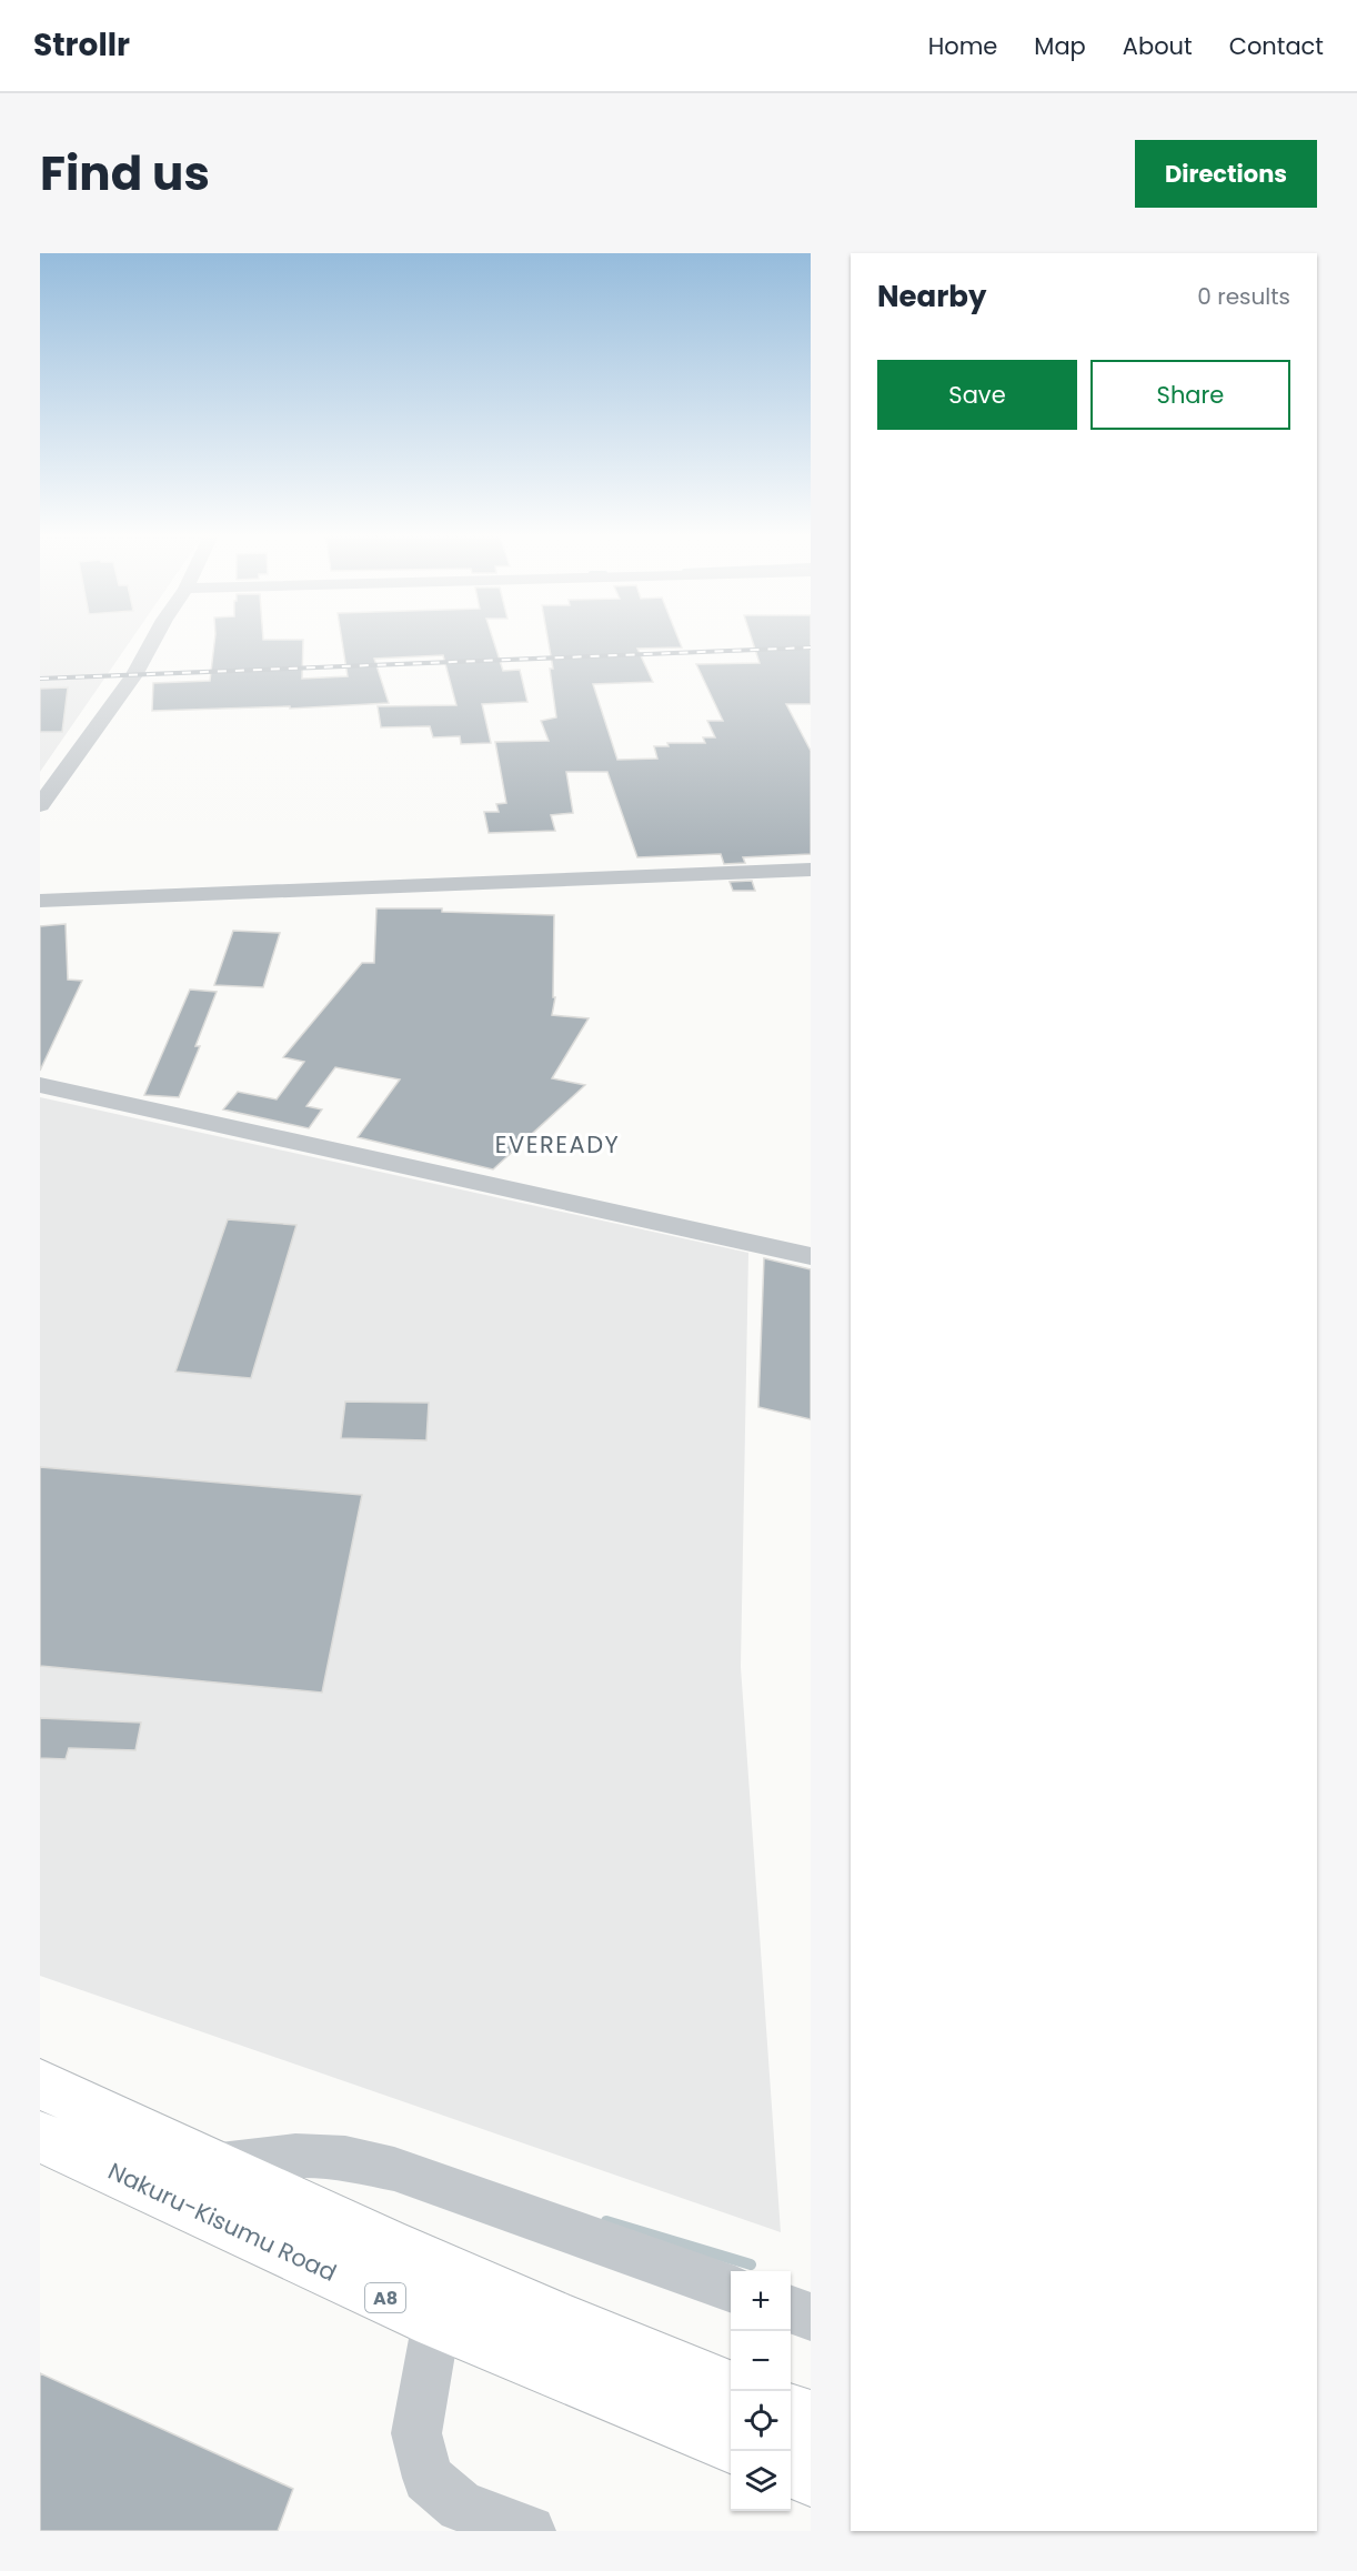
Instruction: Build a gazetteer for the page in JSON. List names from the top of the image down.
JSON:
{
  "streets": {
    "highway": ["Nakuru-Kisumu Road", "A8"]
  },
  "districts": ["EVEREADY"],
  "page": {
    "header": "Strollr",
    "nav": [
      "Home",
      "Map",
      "About",
      "Contact"
    ],
    "title": "Find us",
    "buttons": [
      "Directions",
      ["Save", "Share"]
    ],
    "heading": ["Nearby", "0 results"],
    "map_buttons": ["+", "−"]
  }
}
